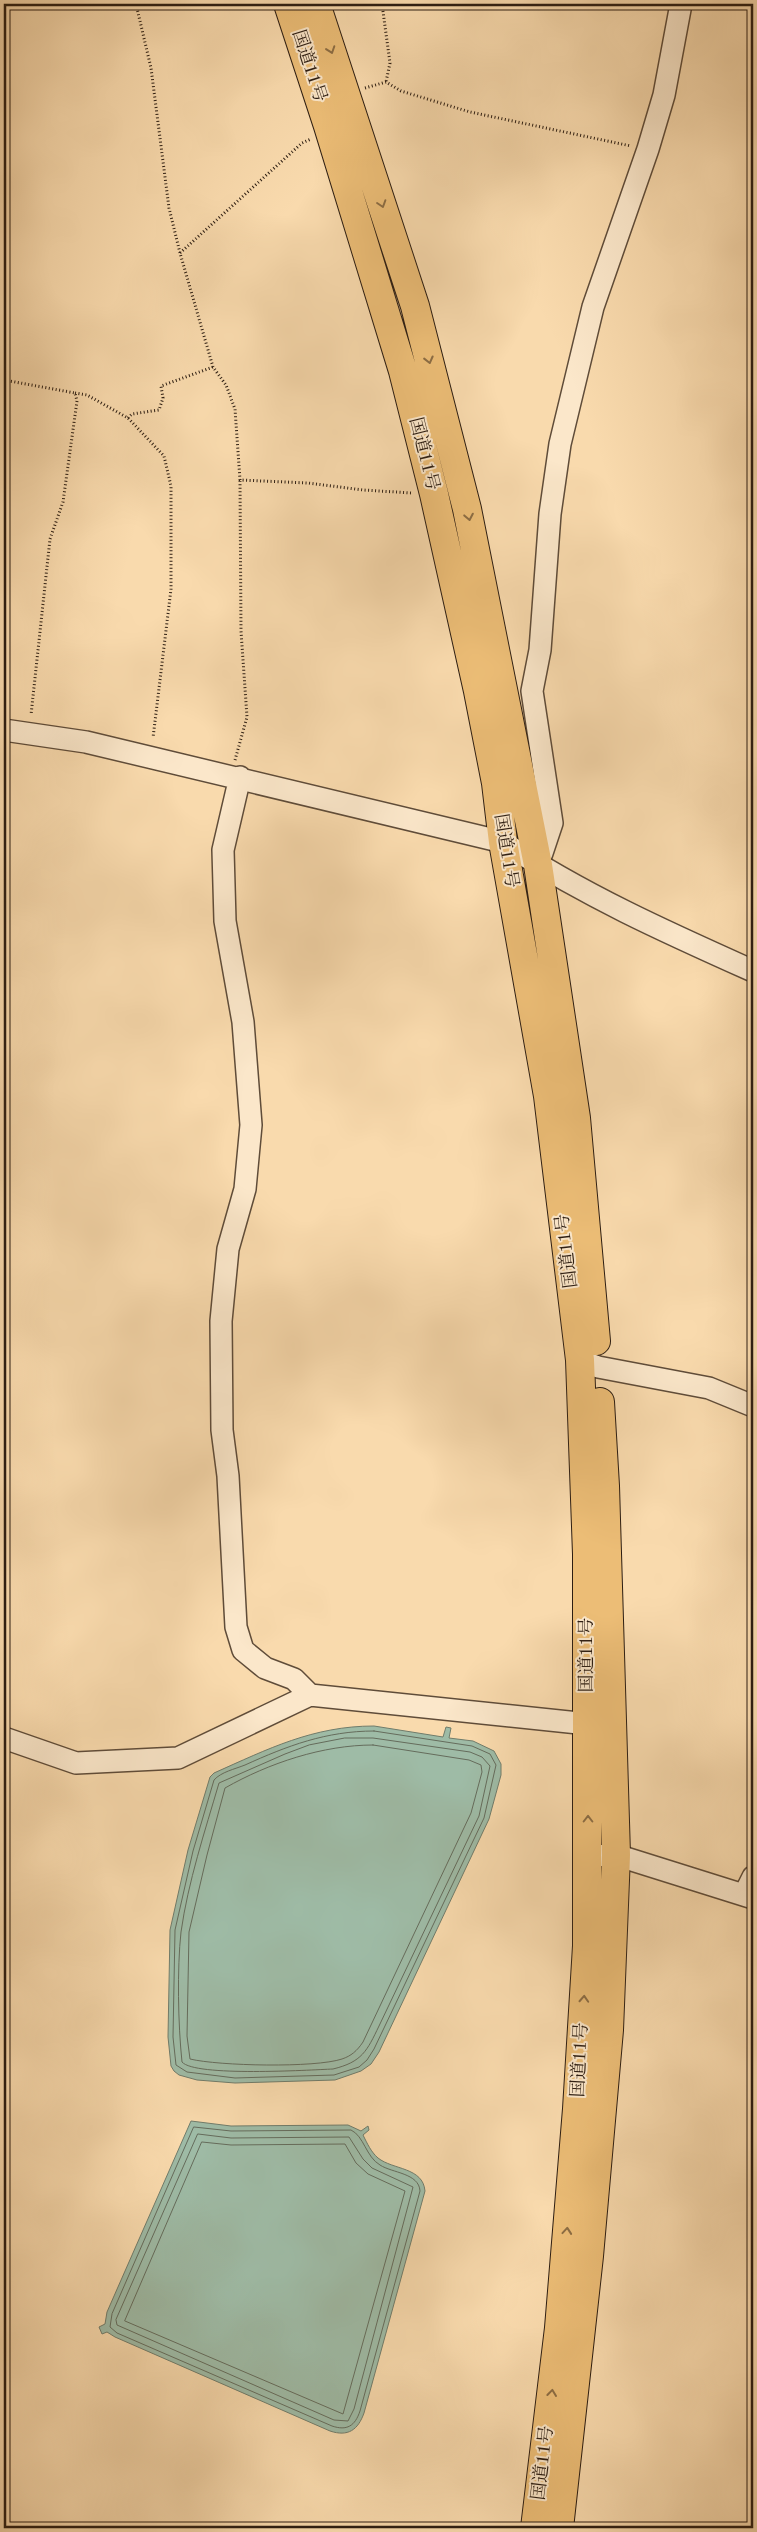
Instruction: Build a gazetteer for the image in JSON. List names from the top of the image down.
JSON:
{
  "streets": {
    "highway": ["国道11号"]
  }
}
